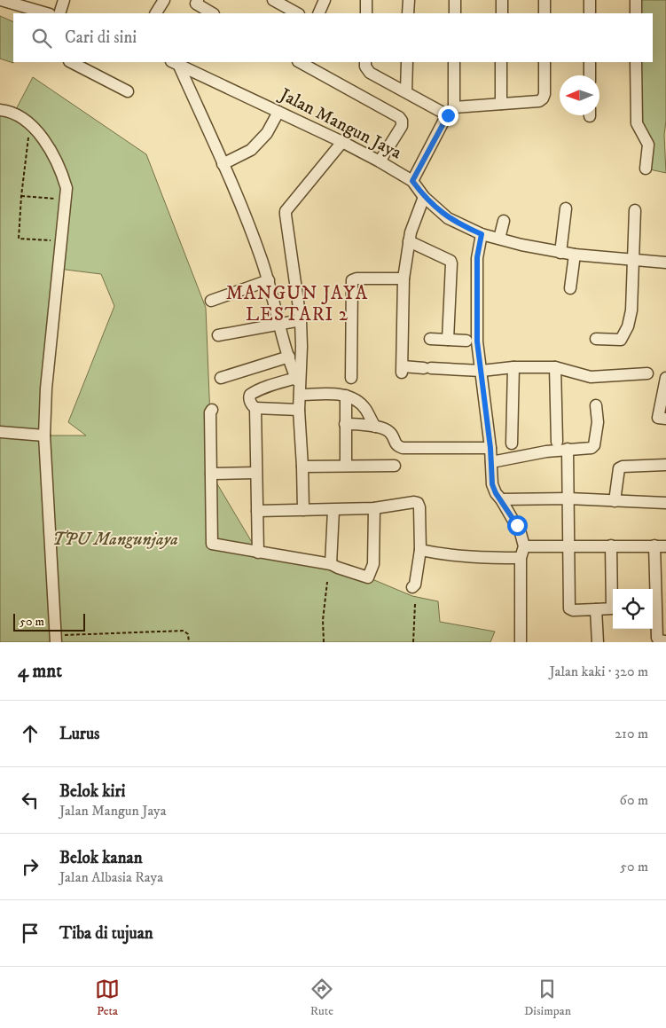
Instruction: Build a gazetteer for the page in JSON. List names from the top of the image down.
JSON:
{
  "streets": {
    "street": ["Jalan Mangun Jaya"]
  },
  "districts": ["MANGUN JAYA LESTARI 2"],
  "parks": ["TPU Mangunjaya"],
  "scale_bar": "50 m",
  "north": "left",
  "page": {
    "search": "Cari di sini",
    "scale": "50 m",
    "heading": ["4 mnt", "Jalan kaki · 320 m"],
    "list": [
      ["Lurus", "210 m"],
      ["Belok kiri", "Jalan Mangun Jaya", "60 m"],
      ["Belok kanan", "Jalan Albasia Raya", "50 m"],
      "Tiba di tujuan"
    ],
    "nav": ["Peta", "Rute", "Disimpan"]
  }
}
